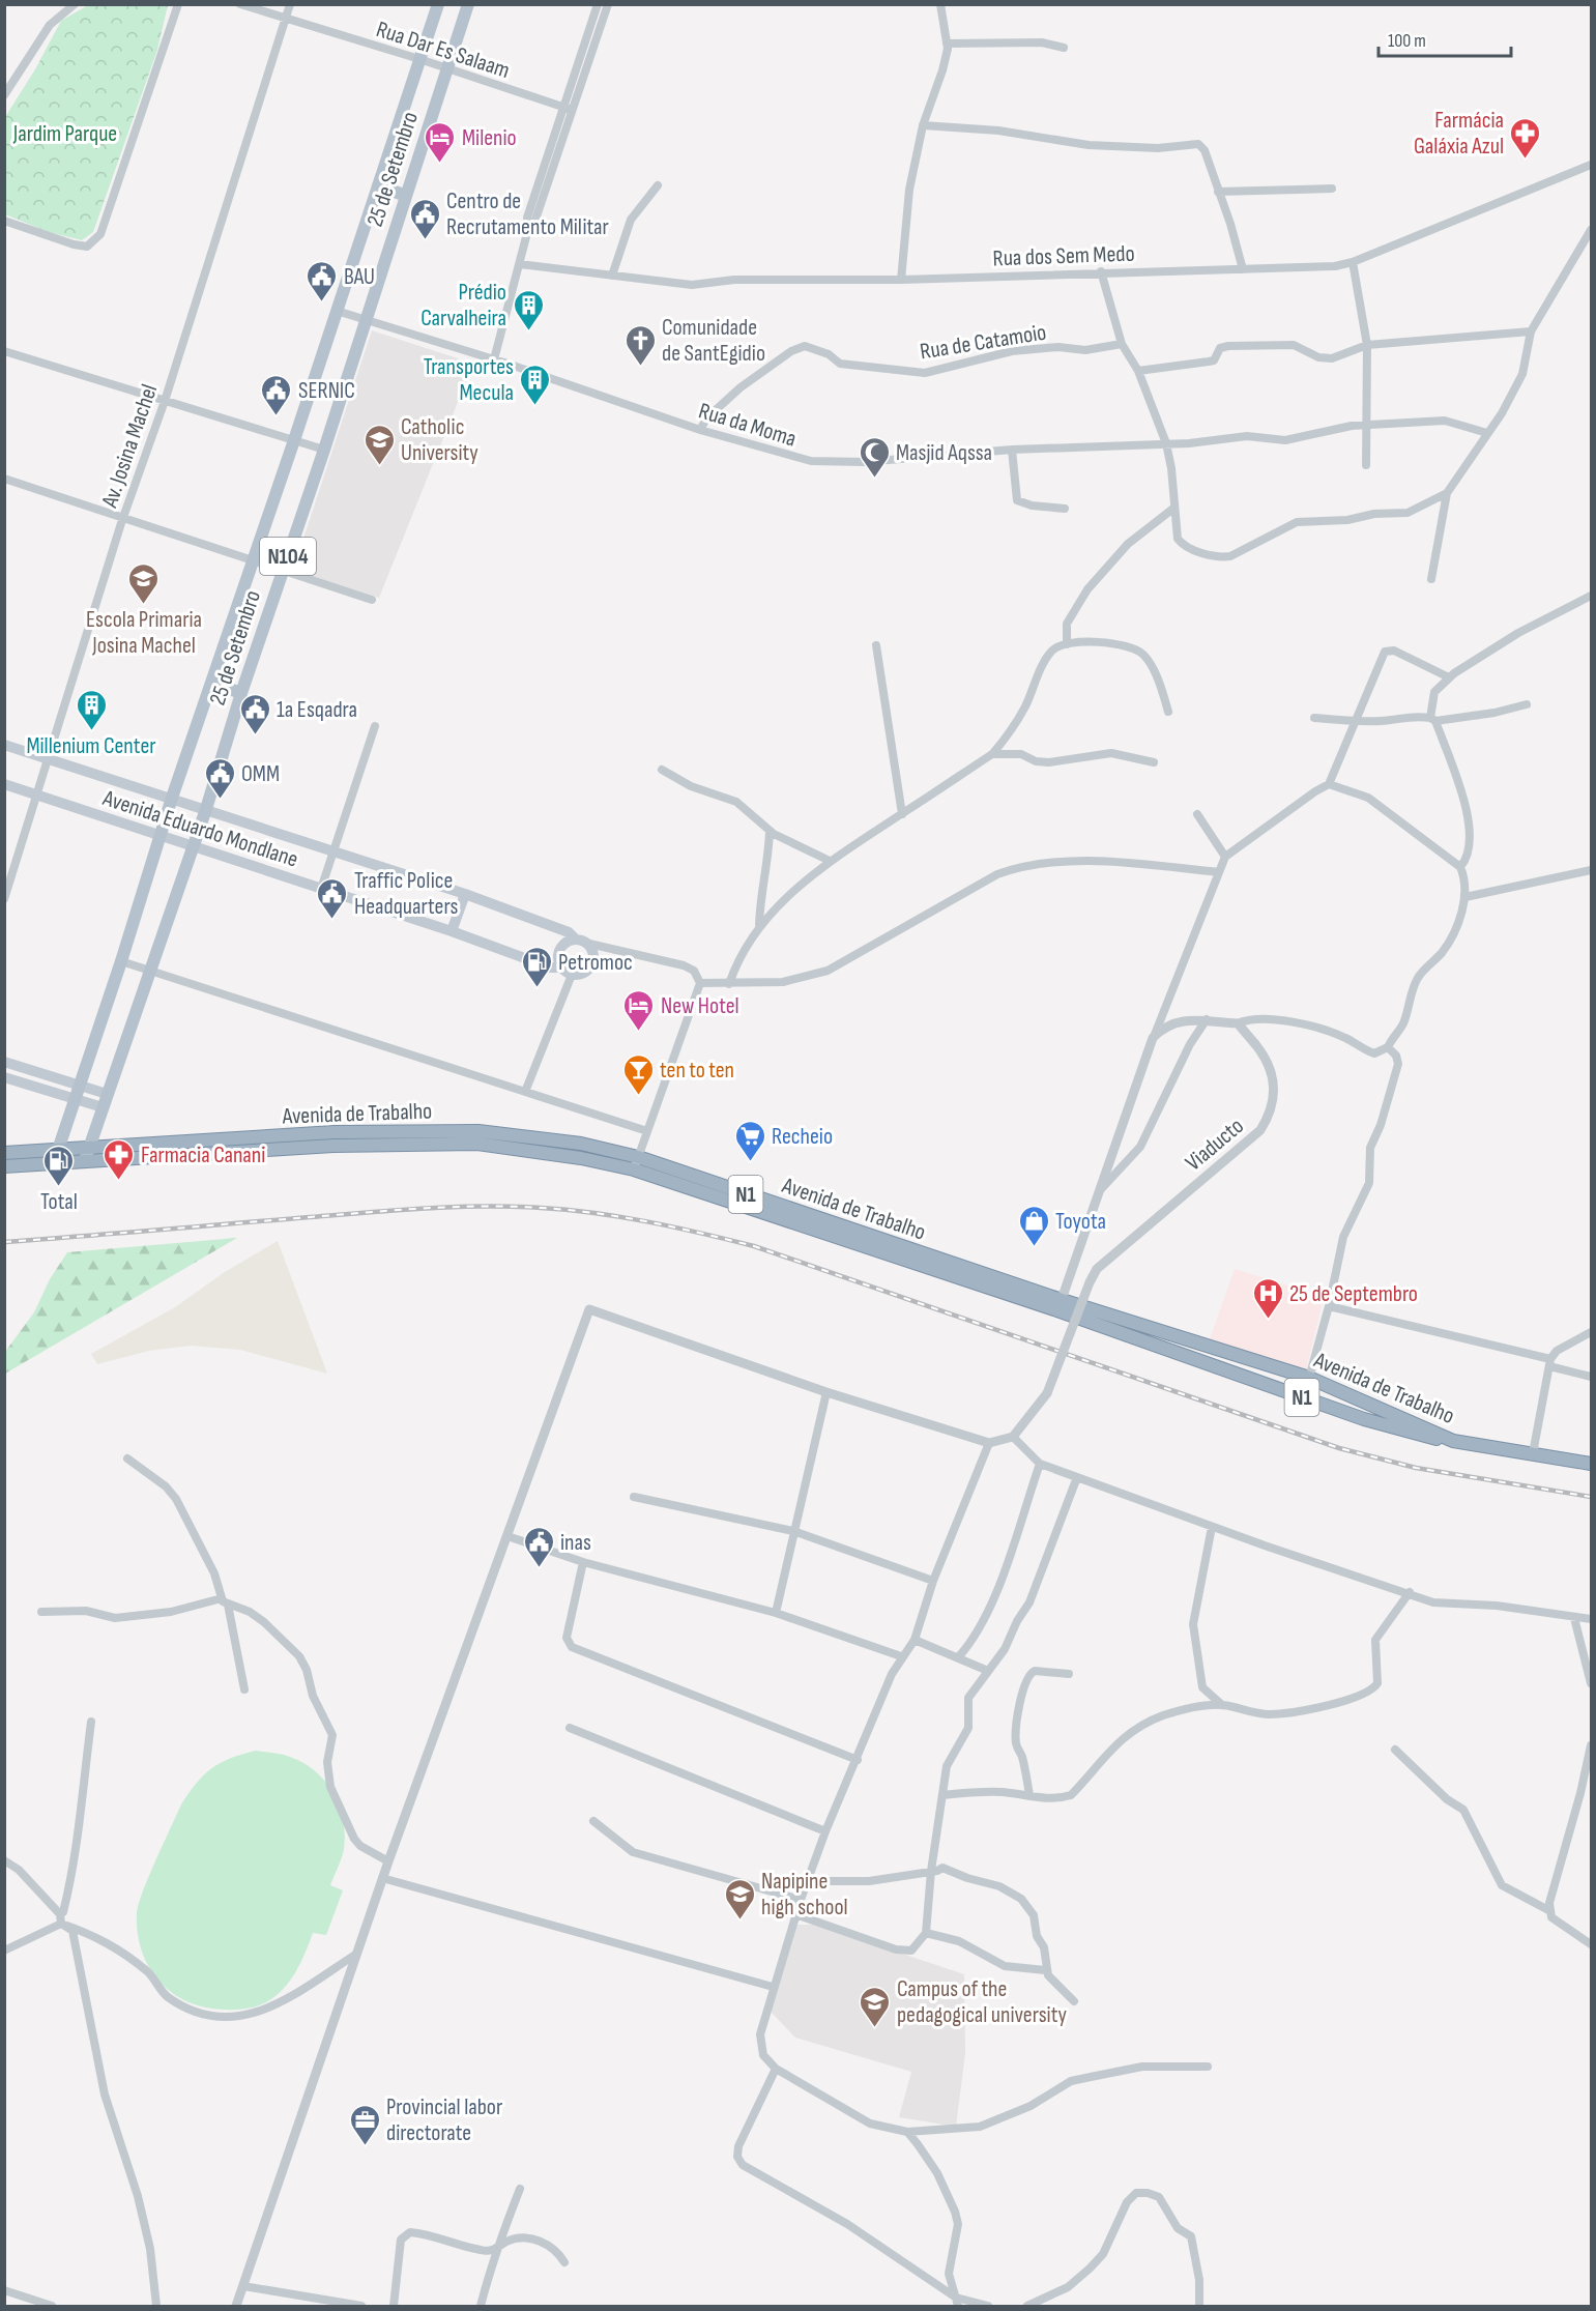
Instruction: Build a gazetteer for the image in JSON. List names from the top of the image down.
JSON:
{
  "streets": {
    "highway": ["Avenida de Trabalho", "N1"],
    "main road": ["25 de Setembro", "N104", "Avenida Eduardo Mondlane"],
    "street": [
      "Rua Dar Es Salaam",
      "Rua dos Sem Medo",
      "Rua de Catamoio",
      "Rua da Moma",
      "Av. Josina Machel",
      "Viaducto"
    ]
  },
  "crossings": [
    ["Rua Dar Es Salaam", "25 de Setembro"],
    ["Rua Dar Es Salaam", "Av. Josina Machel"],
    ["25 de Setembro", "Rua da Moma"],
    ["25 de Setembro", "N104"],
    ["25 de Setembro", "Avenida Eduardo Mondlane"],
    ["25 de Setembro", "Avenida de Trabalho"],
    ["Rua de Catamoio", "Rua da Moma"],
    ["Av. Josina Machel", "Avenida Eduardo Mondlane"],
    ["N104", "Avenida de Trabalho"]
  ],
  "parks": ["Jardim Parque"],
  "places": {
    "pharmacy": ["Farmácia Galáxia Azul", "Farmacia Canani"],
    "hotel": ["Milenio", "New Hotel"],
    "public building": [
      "Centro de Recrutamento Militar",
      "BAU",
      "SERNIC",
      "1a Esqadra",
      "OMM",
      "Traffic Police Headquarters",
      "inas"
    ],
    "building": ["Prédio Carvalheira", "Transportes Mecula", "Millenium Center"],
    "church": ["Comunidade de SantEgidio"],
    "school or university": [
      "Catholic University",
      "Escola Primaria Josina Machel",
      "Napipine high school",
      "Campus of the pedagogical university"
    ],
    "mosque": ["Masjid Aqssa"],
    "fuel station": ["Petromoc", "Total"],
    "bar": ["ten to ten"],
    "supermarket": ["Recheio"],
    "shop": ["Toyota"],
    "hospital": ["25 de Septembro"],
    "office": ["Provincial labor directorate"]
  },
  "scale_bar": "100 m"
}
